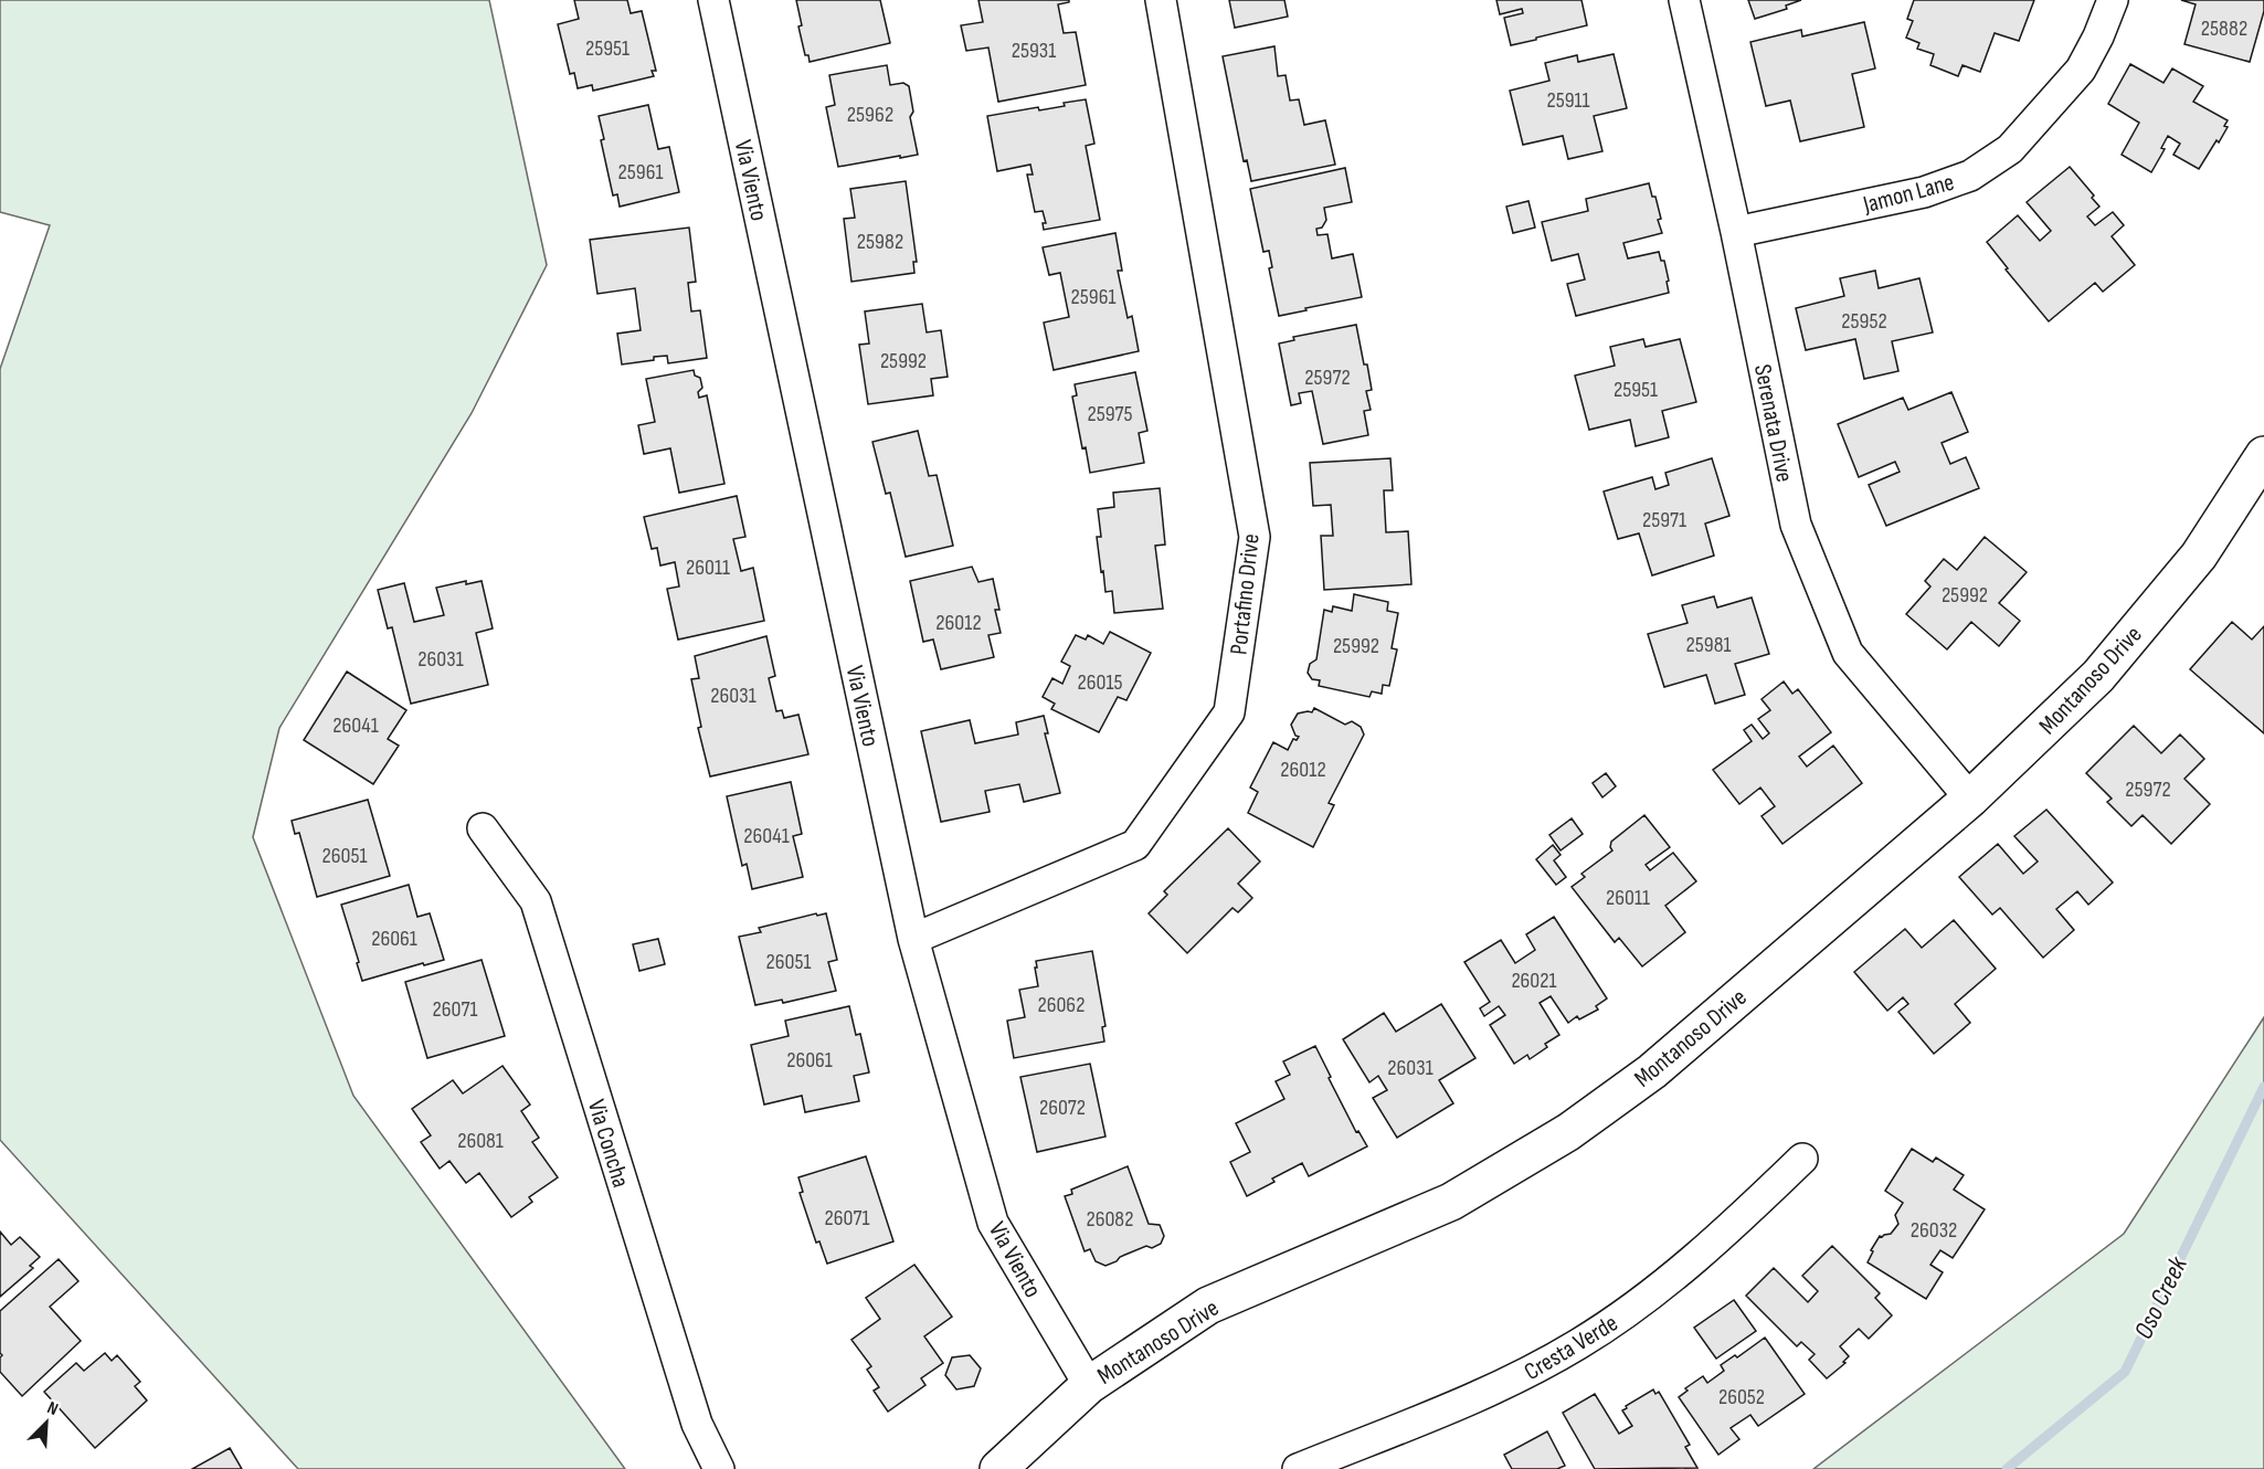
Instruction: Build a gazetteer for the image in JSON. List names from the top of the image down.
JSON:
{
  "streets": {
    "street": [
      "Via Viento",
      "Jamon Lane",
      "Serenata Drive",
      "Portafino Drive",
      "Montanoso Drive",
      "Via Concha",
      "Cresta Verde"
    ]
  },
  "crossings": [
    ["Via Viento", "Portafino Drive"],
    ["Via Viento", "Montanoso Drive"],
    ["Jamon Lane", "Serenata Drive"],
    ["Serenata Drive", "Montanoso Drive"]
  ],
  "water": ["Oso Creek"],
  "house_numbers": [
    "25882",
    "25951",
    "25931",
    "25911",
    "25962",
    "25961",
    "25982",
    "25961",
    "25952",
    "25992",
    "25972",
    "25951",
    "25975",
    "25971",
    "26011",
    "25992",
    "26012",
    "25981",
    "25992",
    "26031",
    "26015",
    "26031",
    "26041",
    "26012",
    "25972",
    "26041",
    "26051",
    "26011",
    "26061",
    "26051",
    "26021",
    "26062",
    "26071",
    "26061",
    "26031",
    "26072",
    "26081",
    "26071",
    "26082",
    "26032",
    "26052"
  ],
  "north": "top right"
}
